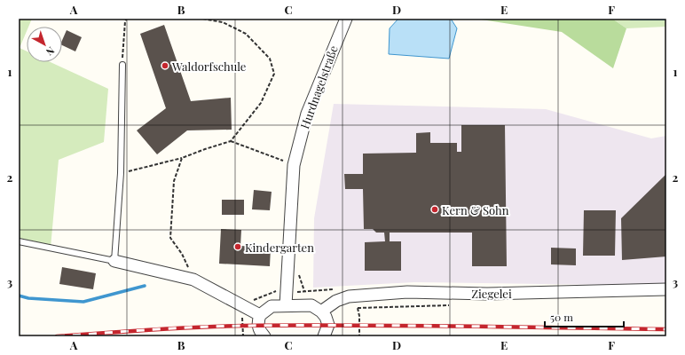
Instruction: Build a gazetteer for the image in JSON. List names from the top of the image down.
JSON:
{
  "streets": {
    "street": ["Hurdnagelstraße", "Ziegelei"]
  },
  "places": ["Waldorfschule", "Kern & Sohn", "Kindergarten"],
  "scale_bar": "50 m",
  "north": "bottom right",
  "grid": {
    "columns": [
      "A",
      "B",
      "C",
      "D",
      "E",
      "F"
    ],
    "rows": ["1", "2", "3"]
  }
}
